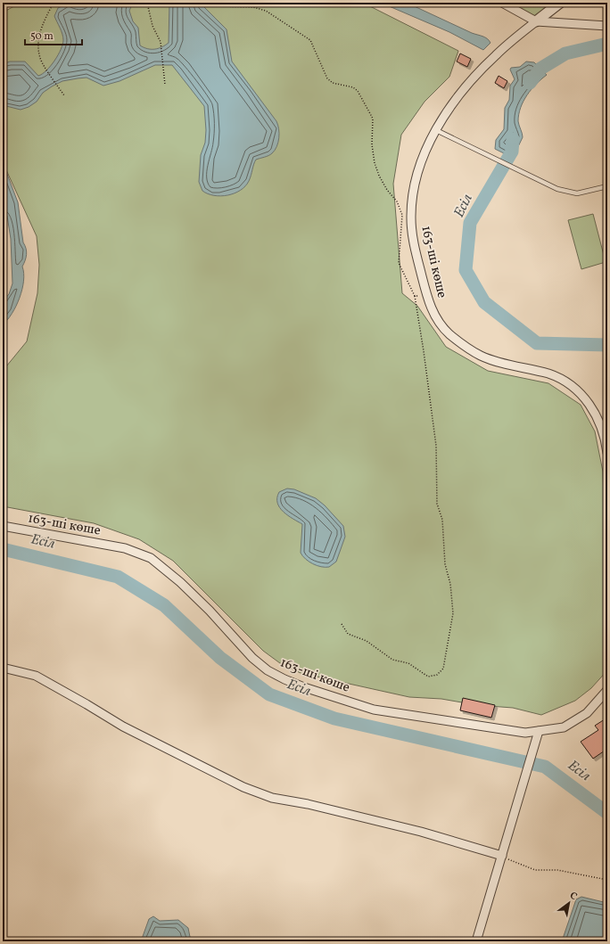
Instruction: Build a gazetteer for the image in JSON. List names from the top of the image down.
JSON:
{
  "streets": {
    "street": ["163-ші көше"]
  },
  "water": ["Есіл"],
  "scale_bar": "50 m",
  "north": "top right"
}
